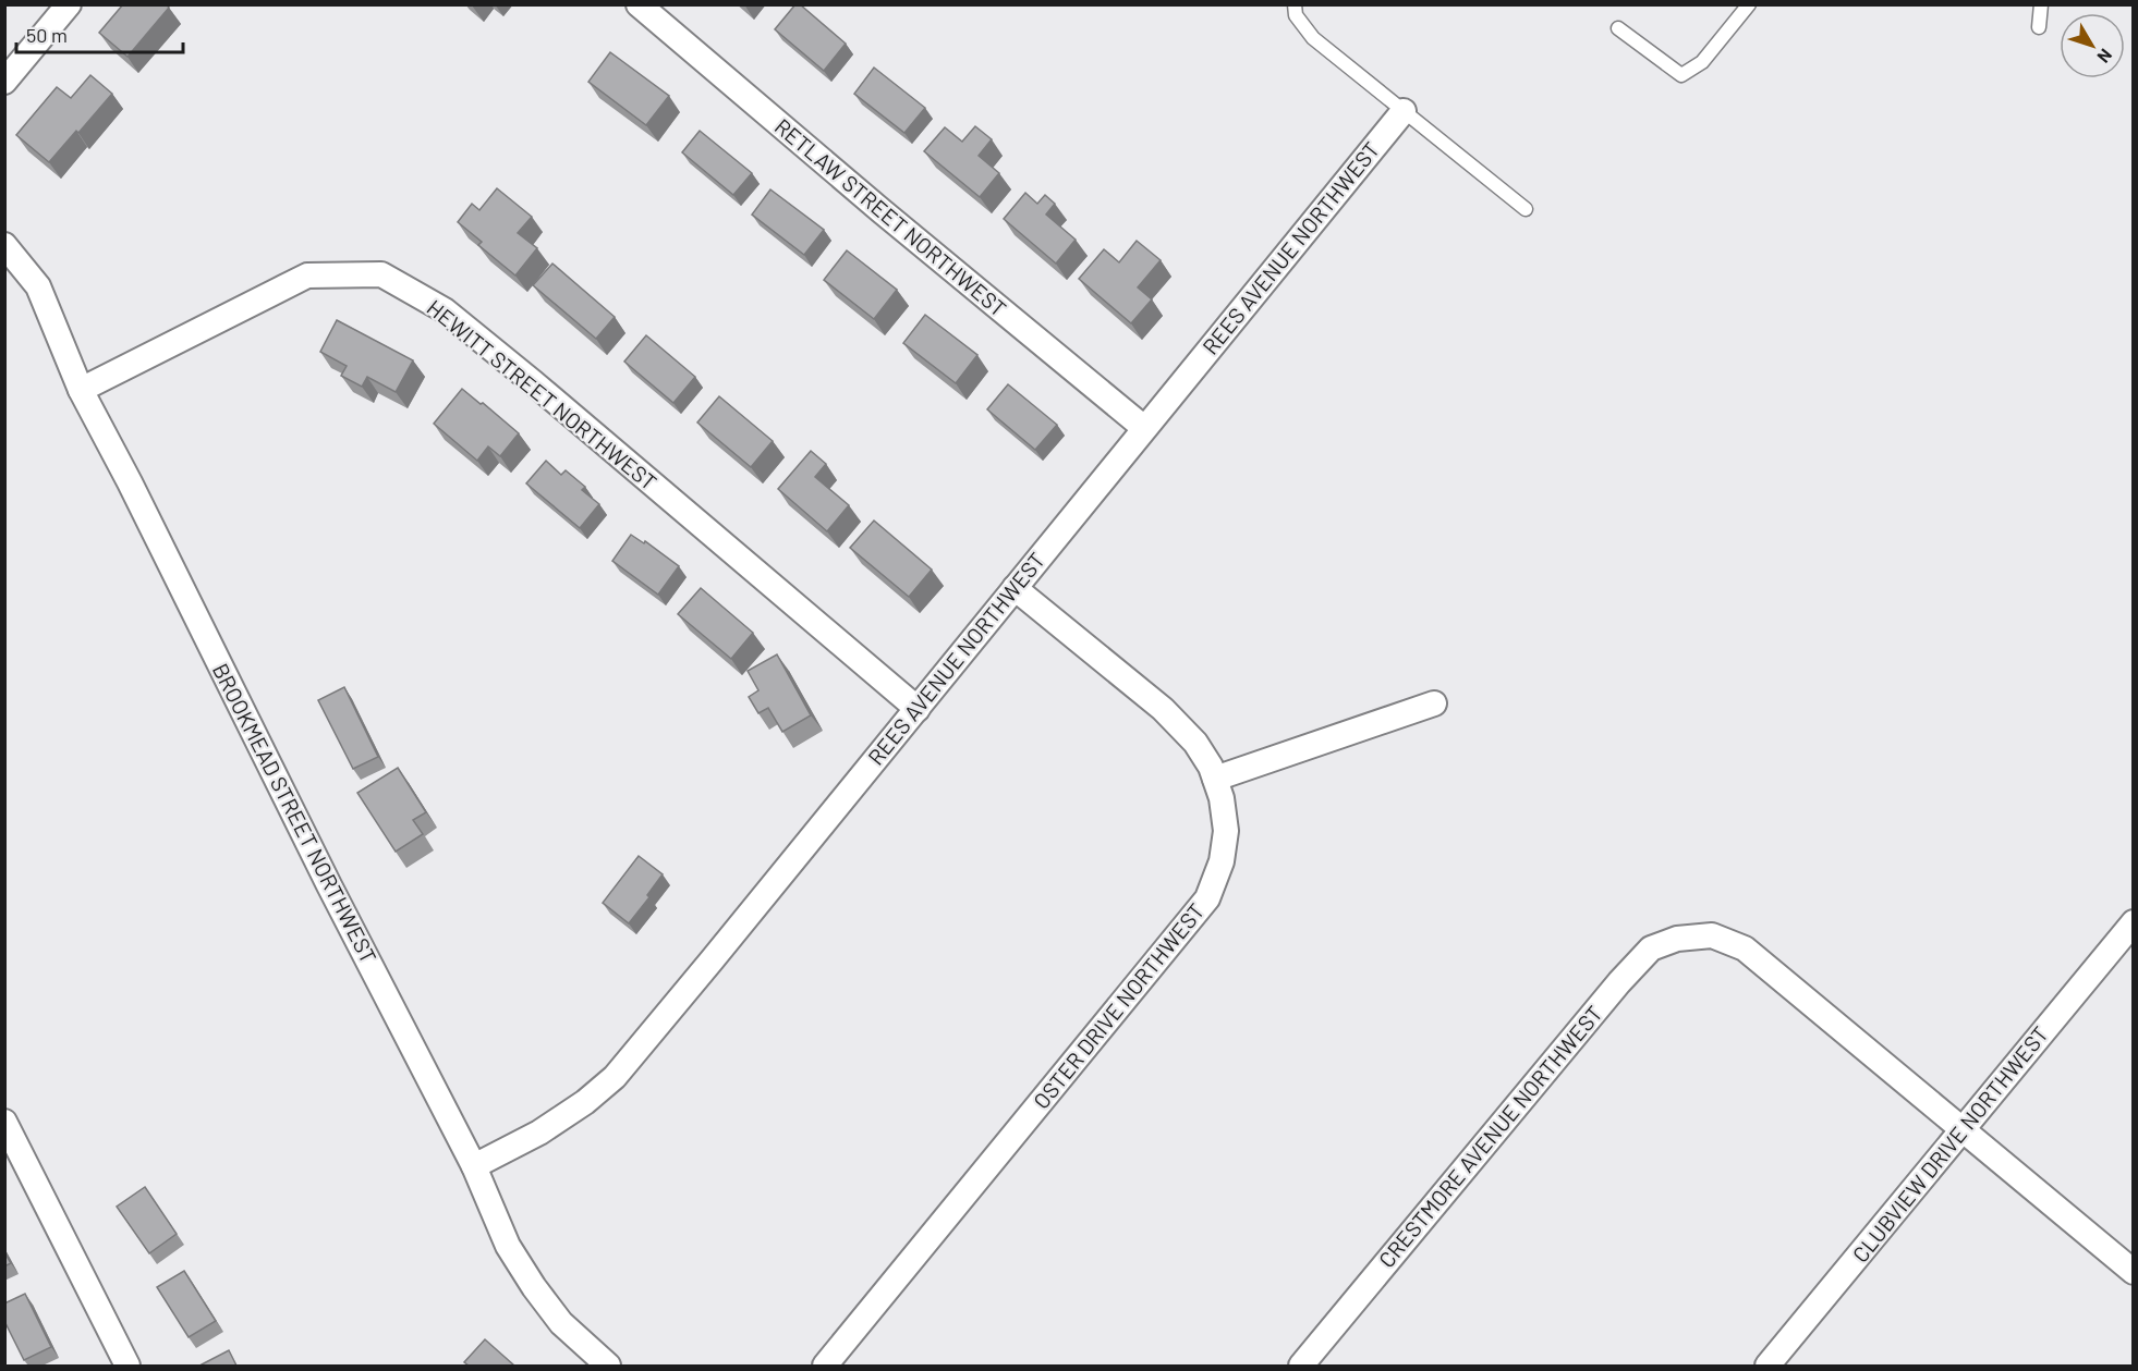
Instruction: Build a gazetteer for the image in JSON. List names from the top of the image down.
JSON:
{
  "streets": {
    "street": [
      "RETLAW STREET NORTHWEST",
      "REES AVENUE NORTHWEST",
      "HEWITT STREET NORTHWEST",
      "BROOKMEAD STREET NORTHWEST",
      "OSTER DRIVE NORTHWEST",
      "CRESTMORE AVENUE NORTHWEST",
      "CLUBVIEW DRIVE NORTHWEST"
    ]
  },
  "crossings": [
    ["RETLAW STREET NORTHWEST", "REES AVENUE NORTHWEST"],
    ["REES AVENUE NORTHWEST", "HEWITT STREET NORTHWEST"],
    ["REES AVENUE NORTHWEST", "BROOKMEAD STREET NORTHWEST"],
    ["REES AVENUE NORTHWEST", "OSTER DRIVE NORTHWEST"],
    ["HEWITT STREET NORTHWEST", "BROOKMEAD STREET NORTHWEST"],
    ["CRESTMORE AVENUE NORTHWEST", "CLUBVIEW DRIVE NORTHWEST"]
  ],
  "scale_bar": "50 m",
  "north": "bottom right"
}
